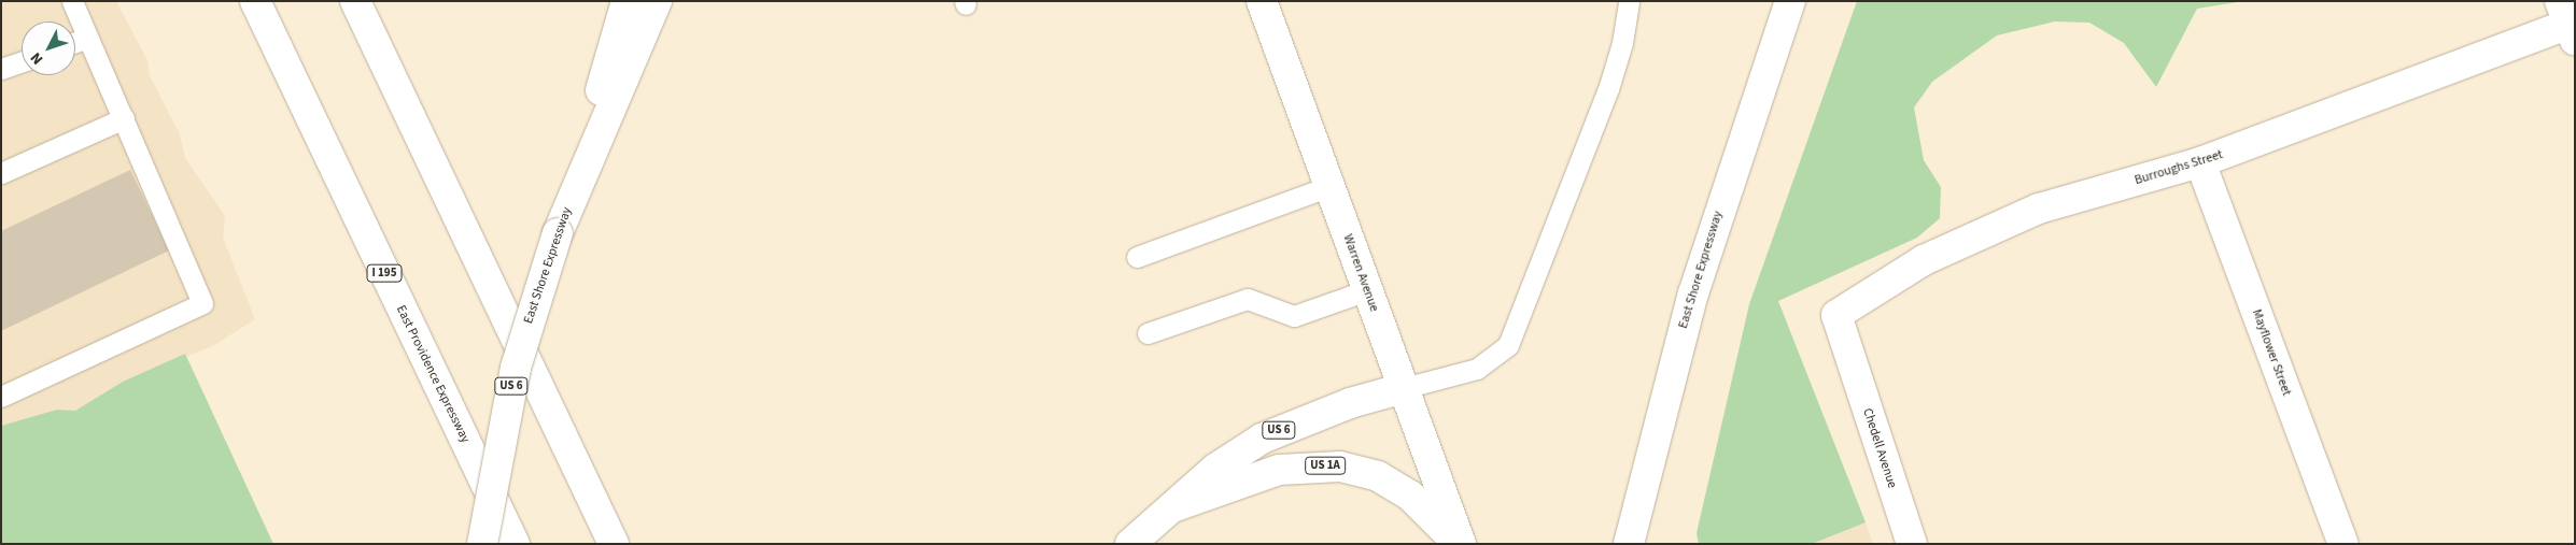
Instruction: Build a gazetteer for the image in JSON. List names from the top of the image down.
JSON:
{
  "streets": {
    "main road": [
      "Burroughs Street",
      "East Shore Expressway",
      "I 195",
      "Warren Avenue",
      "Mayflower Street",
      "East Providence Expressway",
      "US 6",
      "Chedell Avenue",
      "US 1A"
    ]
  },
  "crossings": [
    ["Burroughs Street", "Mayflower Street"],
    ["Burroughs Street", "Chedell Avenue"],
    ["East Shore Expressway", "US 6"],
    ["Warren Avenue", "US 6"],
    ["Warren Avenue", "US 1A"],
    ["US 6", "US 1A"]
  ],
  "north": "bottom left"
}
